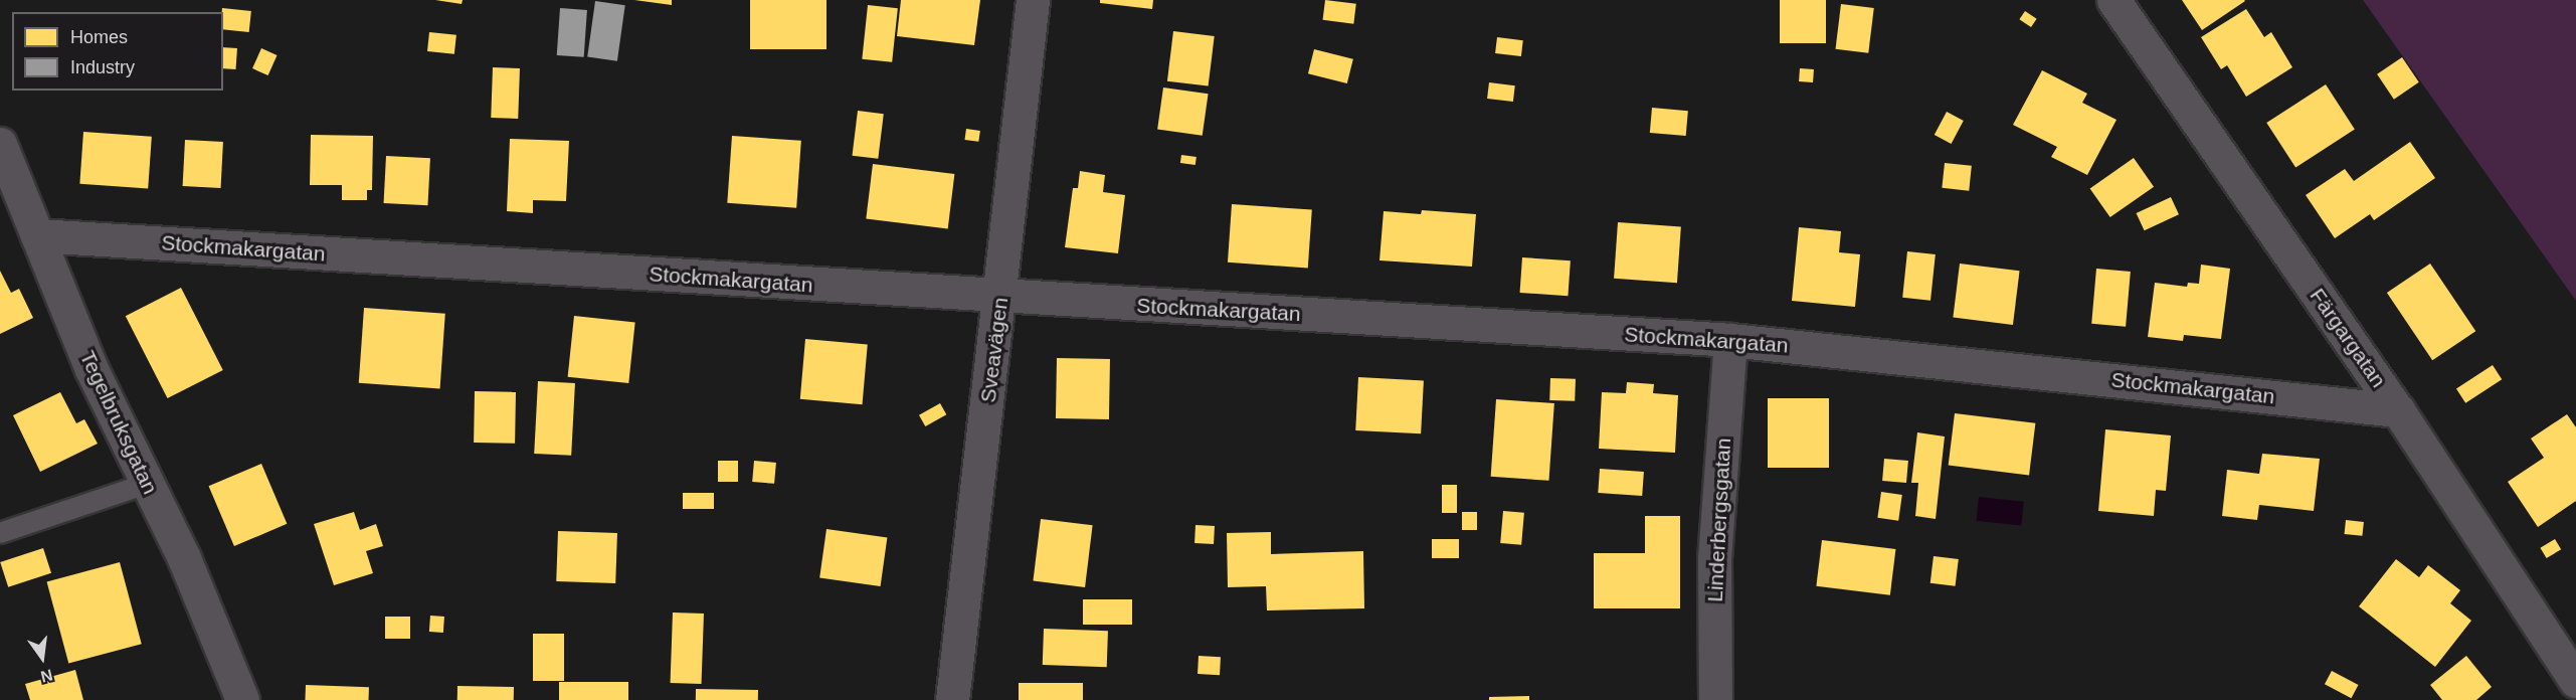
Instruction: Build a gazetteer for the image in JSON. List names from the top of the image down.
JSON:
{
  "streets": {
    "street": [
      "Stockmakargatan",
      "Färgargatan",
      "Sveavägen",
      "Tegelbruksgatan",
      "Linderbergsgatan"
    ]
  },
  "crossings": [
    ["Stockmakargatan", "Färgargatan"],
    ["Stockmakargatan", "Sveavägen"],
    ["Stockmakargatan", "Tegelbruksgatan"],
    ["Stockmakargatan", "Linderbergsgatan"]
  ],
  "legend": ["Homes", "Industry"],
  "north": "bottom"
}
